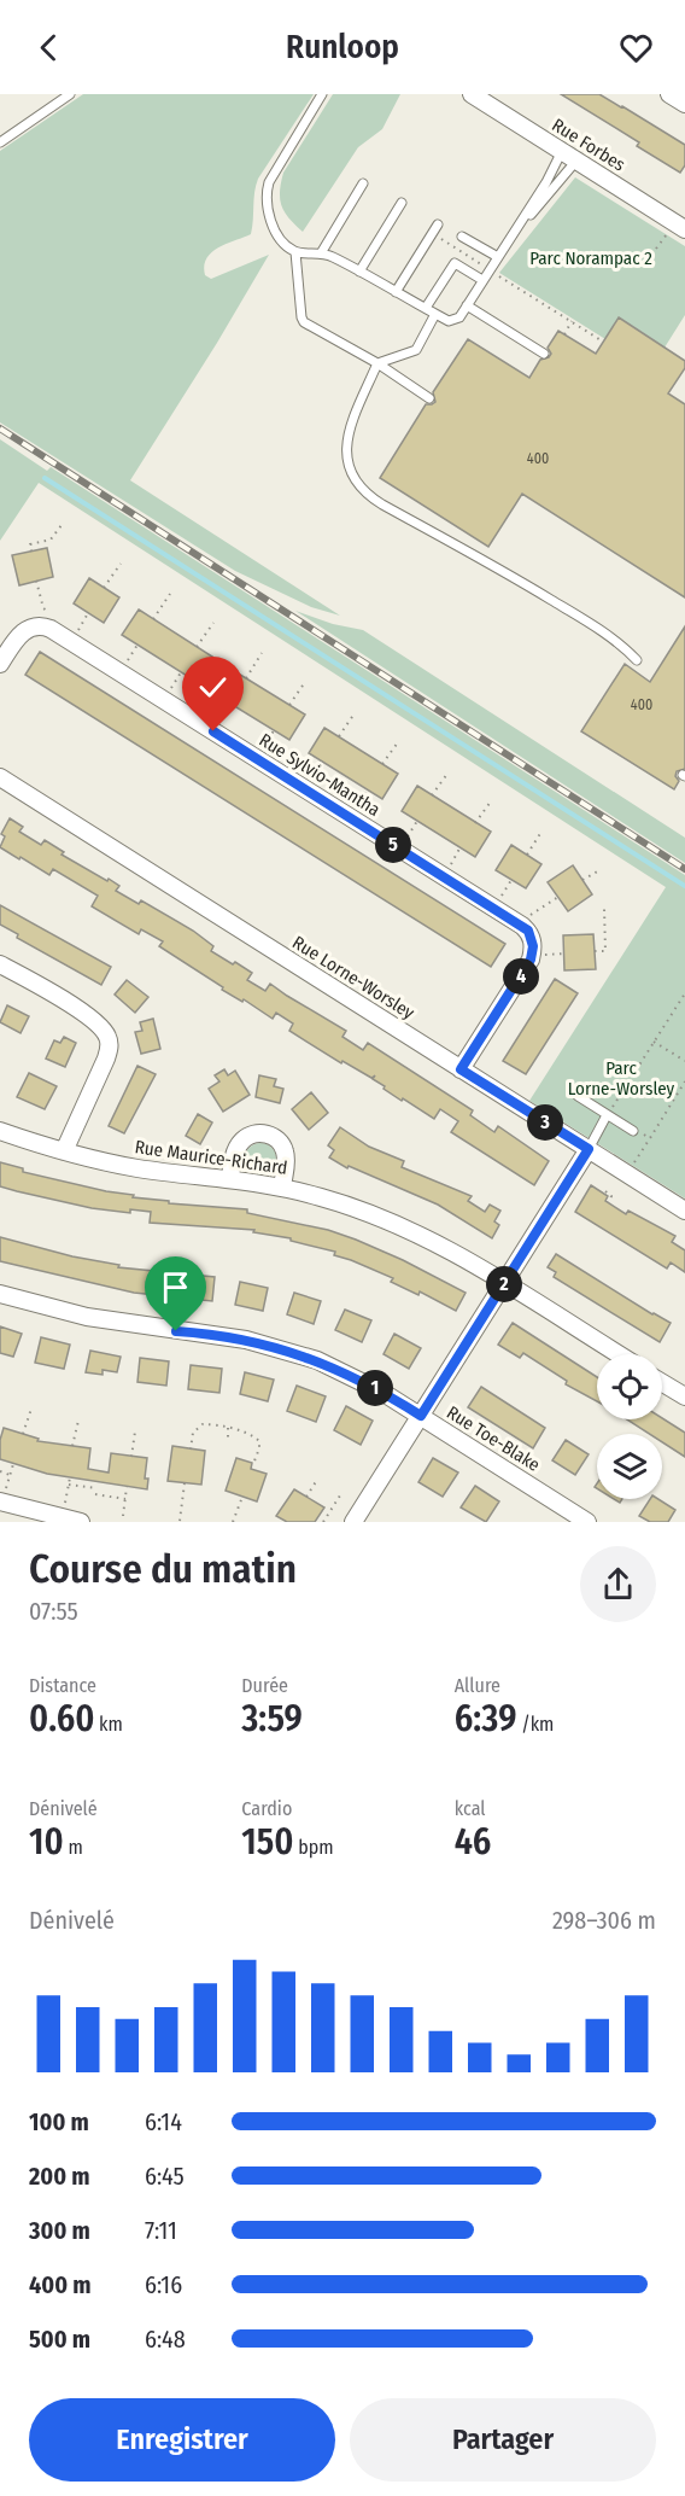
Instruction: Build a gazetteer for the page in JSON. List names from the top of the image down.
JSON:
{
  "streets": {
    "street": [
      "Rue Forbes",
      "Rue Sylvio-Mantha",
      "Rue Lorne-Worsley",
      "Rue Maurice-Richard",
      "Rue Toe-Blake"
    ]
  },
  "crossings": [
    ["Rue Sylvio-Mantha", "Rue Lorne-Worsley"]
  ],
  "parks": ["Parc Norampac 2", "Parc Lorne-Worsley"],
  "house_numbers": ["400", "400"],
  "page": {
    "header": "Runloop",
    "pins": [
      "5",
      "4",
      "3",
      "2",
      "1"
    ],
    "heading": ["Course du matin", "07:55"],
    "stats": [
      ["Distance", "0.60 km"],
      ["Durée", "3:59"],
      ["Allure", "6:39 /km"],
      ["Dénivelé", "10 m"],
      ["Cardio", "150 bpm"],
      ["kcal", "46"]
    ],
    "chart": ["Dénivelé", "298–306 m"],
    "list": [
      {
        "name": "100 m",
        "note": "6:14"
      },
      {
        "name": "200 m",
        "note": "6:45"
      },
      {
        "name": "300 m",
        "note": "7:11"
      },
      {
        "name": "400 m",
        "note": "6:16"
      },
      {
        "name": "500 m",
        "note": "6:48"
      }
    ],
    "buttons": ["Enregistrer", "Partager"]
  }
}
